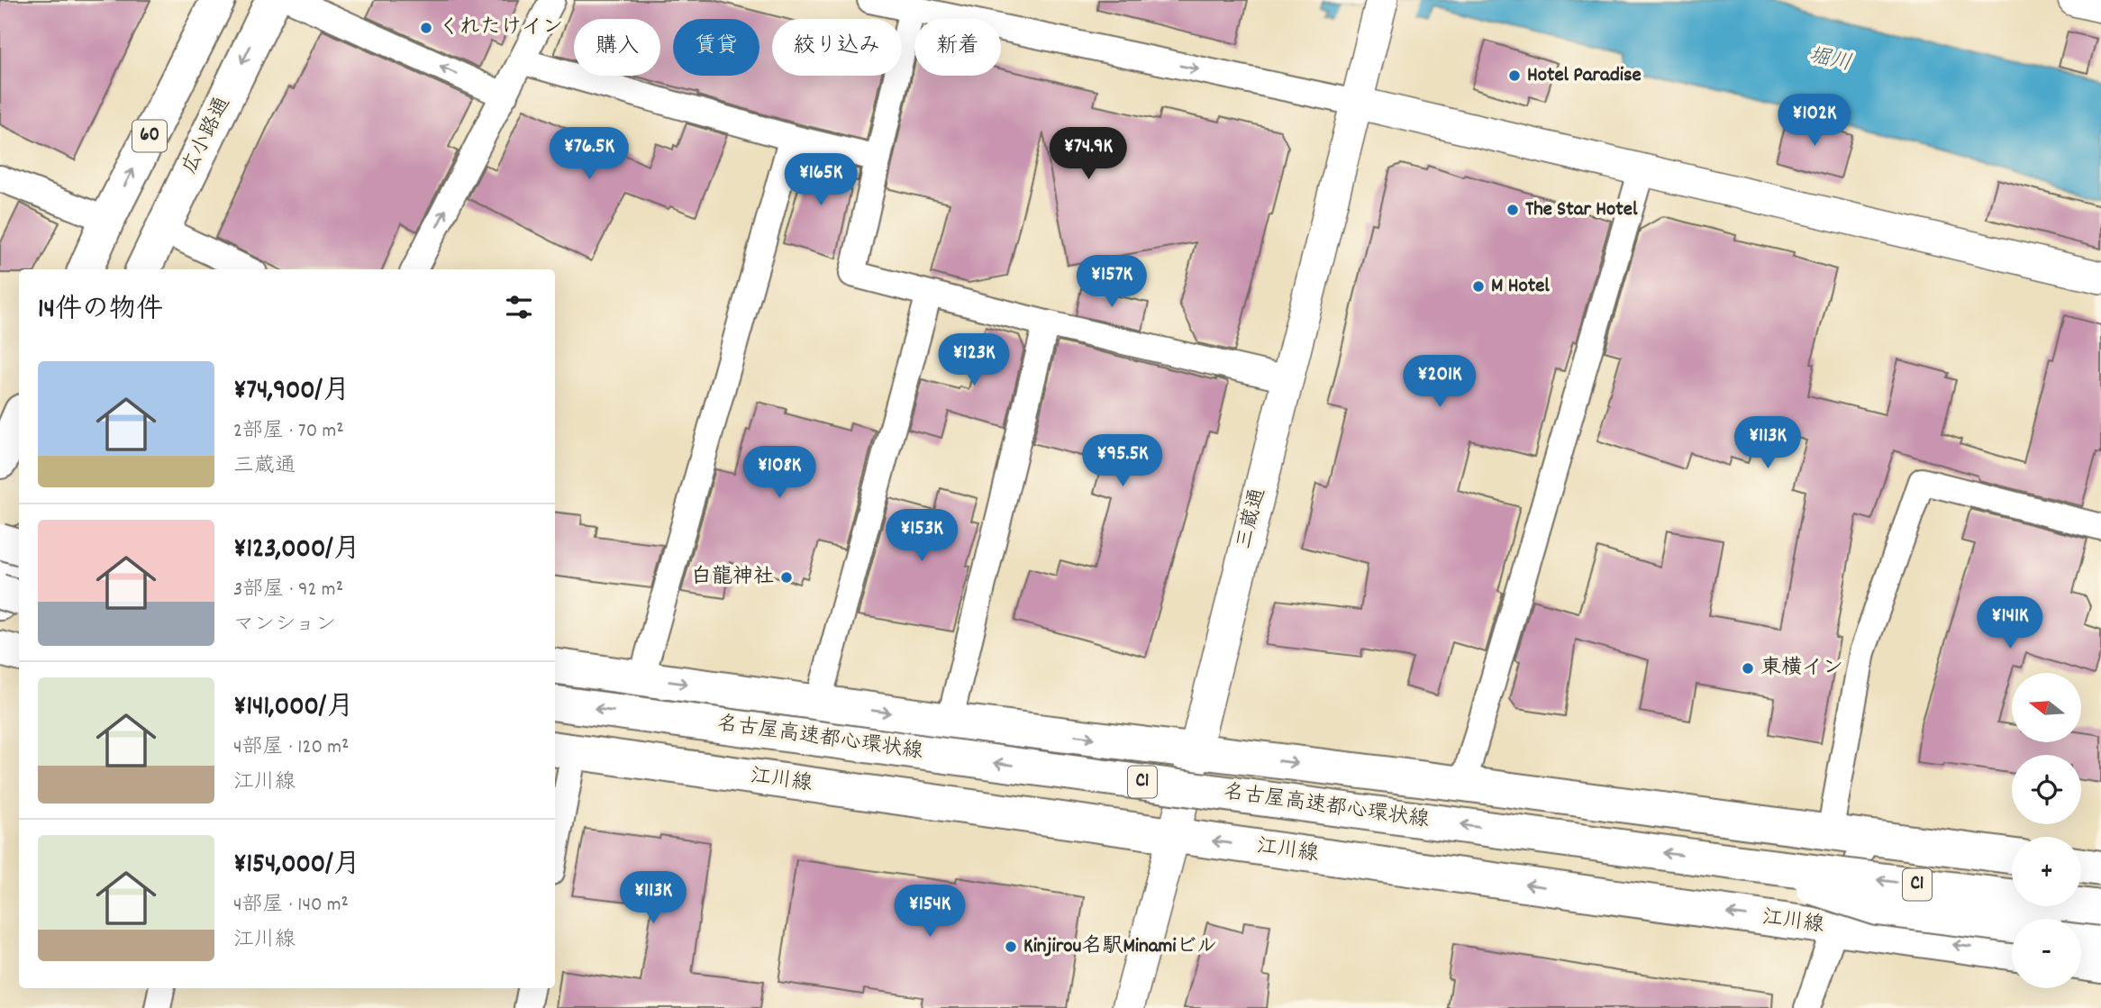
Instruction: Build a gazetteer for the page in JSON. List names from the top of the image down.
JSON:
{
  "streets": {
    "main road": [
      "60",
      "広小路通",
      "名古屋高速都心環状線",
      "江川線",
      "C1"
    ],
    "street": ["三蔵通"]
  },
  "crossings": [
    ["三蔵通", "江川線"]
  ],
  "water": ["堀川"],
  "places": [
    "くれたけイン",
    "Hotel Paradise",
    "The Star Hotel",
    "M Hotel",
    "白龍神社",
    "東横イン",
    "Kinjirou名駅Minamiビル"
  ],
  "north": "left",
  "page": {
    "chip": [
      "購入",
      "賃貸",
      "絞り込み",
      "新着"
    ],
    "price": [
      "¥102K",
      "¥76.5K",
      "¥74.9K",
      "¥165K",
      "¥157K",
      "¥123K",
      "¥201K",
      "¥113K",
      "¥95.5K",
      "¥108K",
      "¥153K",
      "¥141K",
      "¥113K",
      "¥154K"
    ],
    "heading": "14件の物件",
    "list": [
      {
        "name": "¥74,900/月",
        "note": "2部屋 · 70 m² · 三蔵通"
      },
      {
        "name": "¥123,000/月",
        "note": "3部屋 · 92 m² · マンション"
      },
      {
        "name": "¥141,000/月",
        "note": "4部屋 · 120 m² · 江川線"
      },
      {
        "name": "¥154,000/月",
        "note": "4部屋 · 140 m² · 江川線"
      }
    ],
    "map_buttons": ["+", "−"]
  }
}
